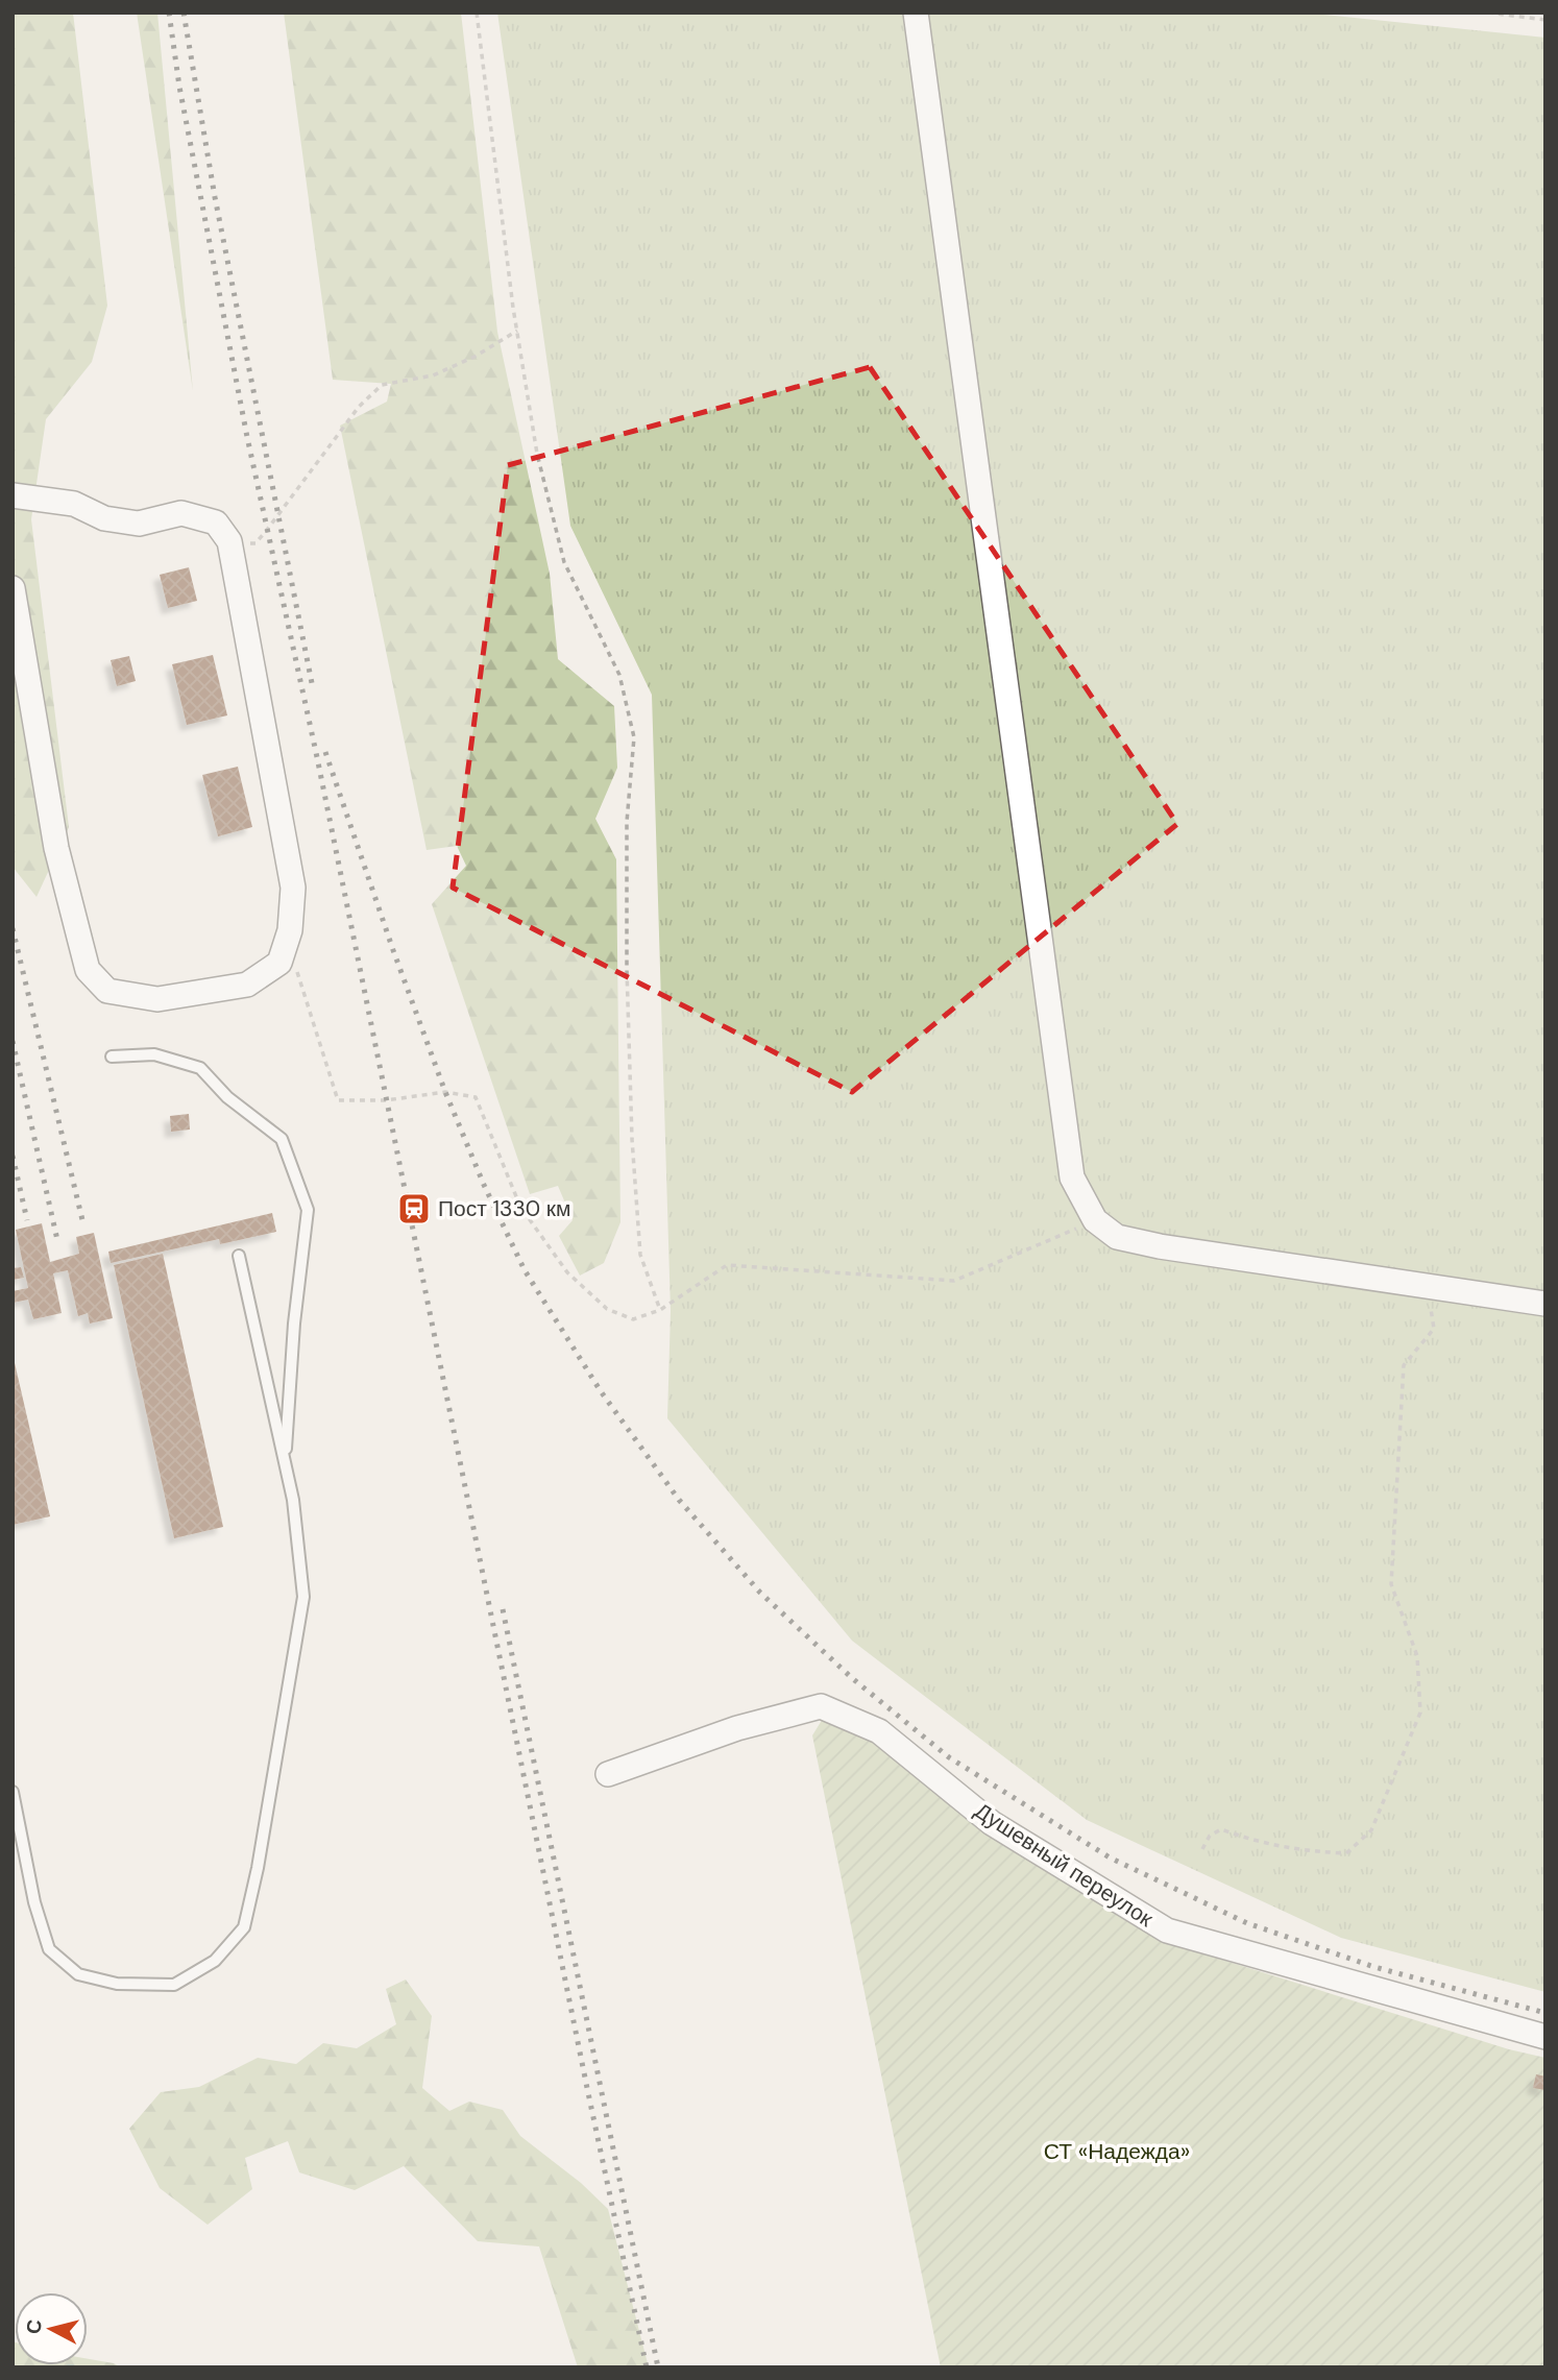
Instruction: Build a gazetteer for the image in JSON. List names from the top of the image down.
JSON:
{
  "streets": {
    "street": ["Душевный переулок"]
  },
  "parks": ["СТ «Надежда»"],
  "places": {
    "station": ["Пост 1330 км"]
  },
  "north": "left"
}
